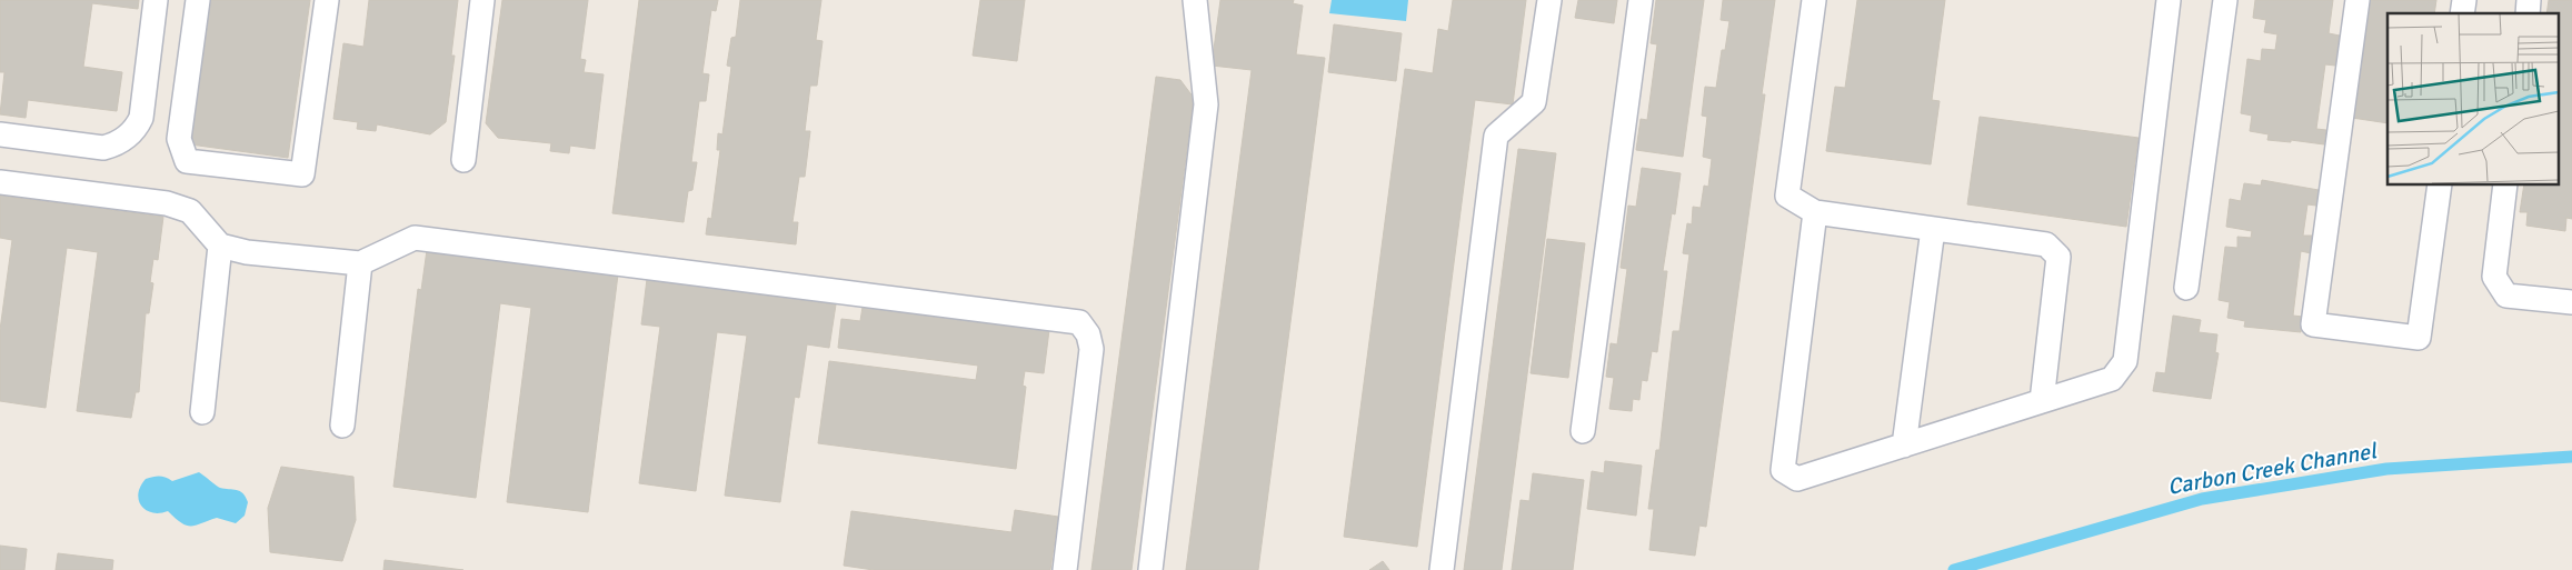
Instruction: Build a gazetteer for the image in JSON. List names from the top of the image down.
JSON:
{
  "water": ["Carbon Creek Channel"]
}
